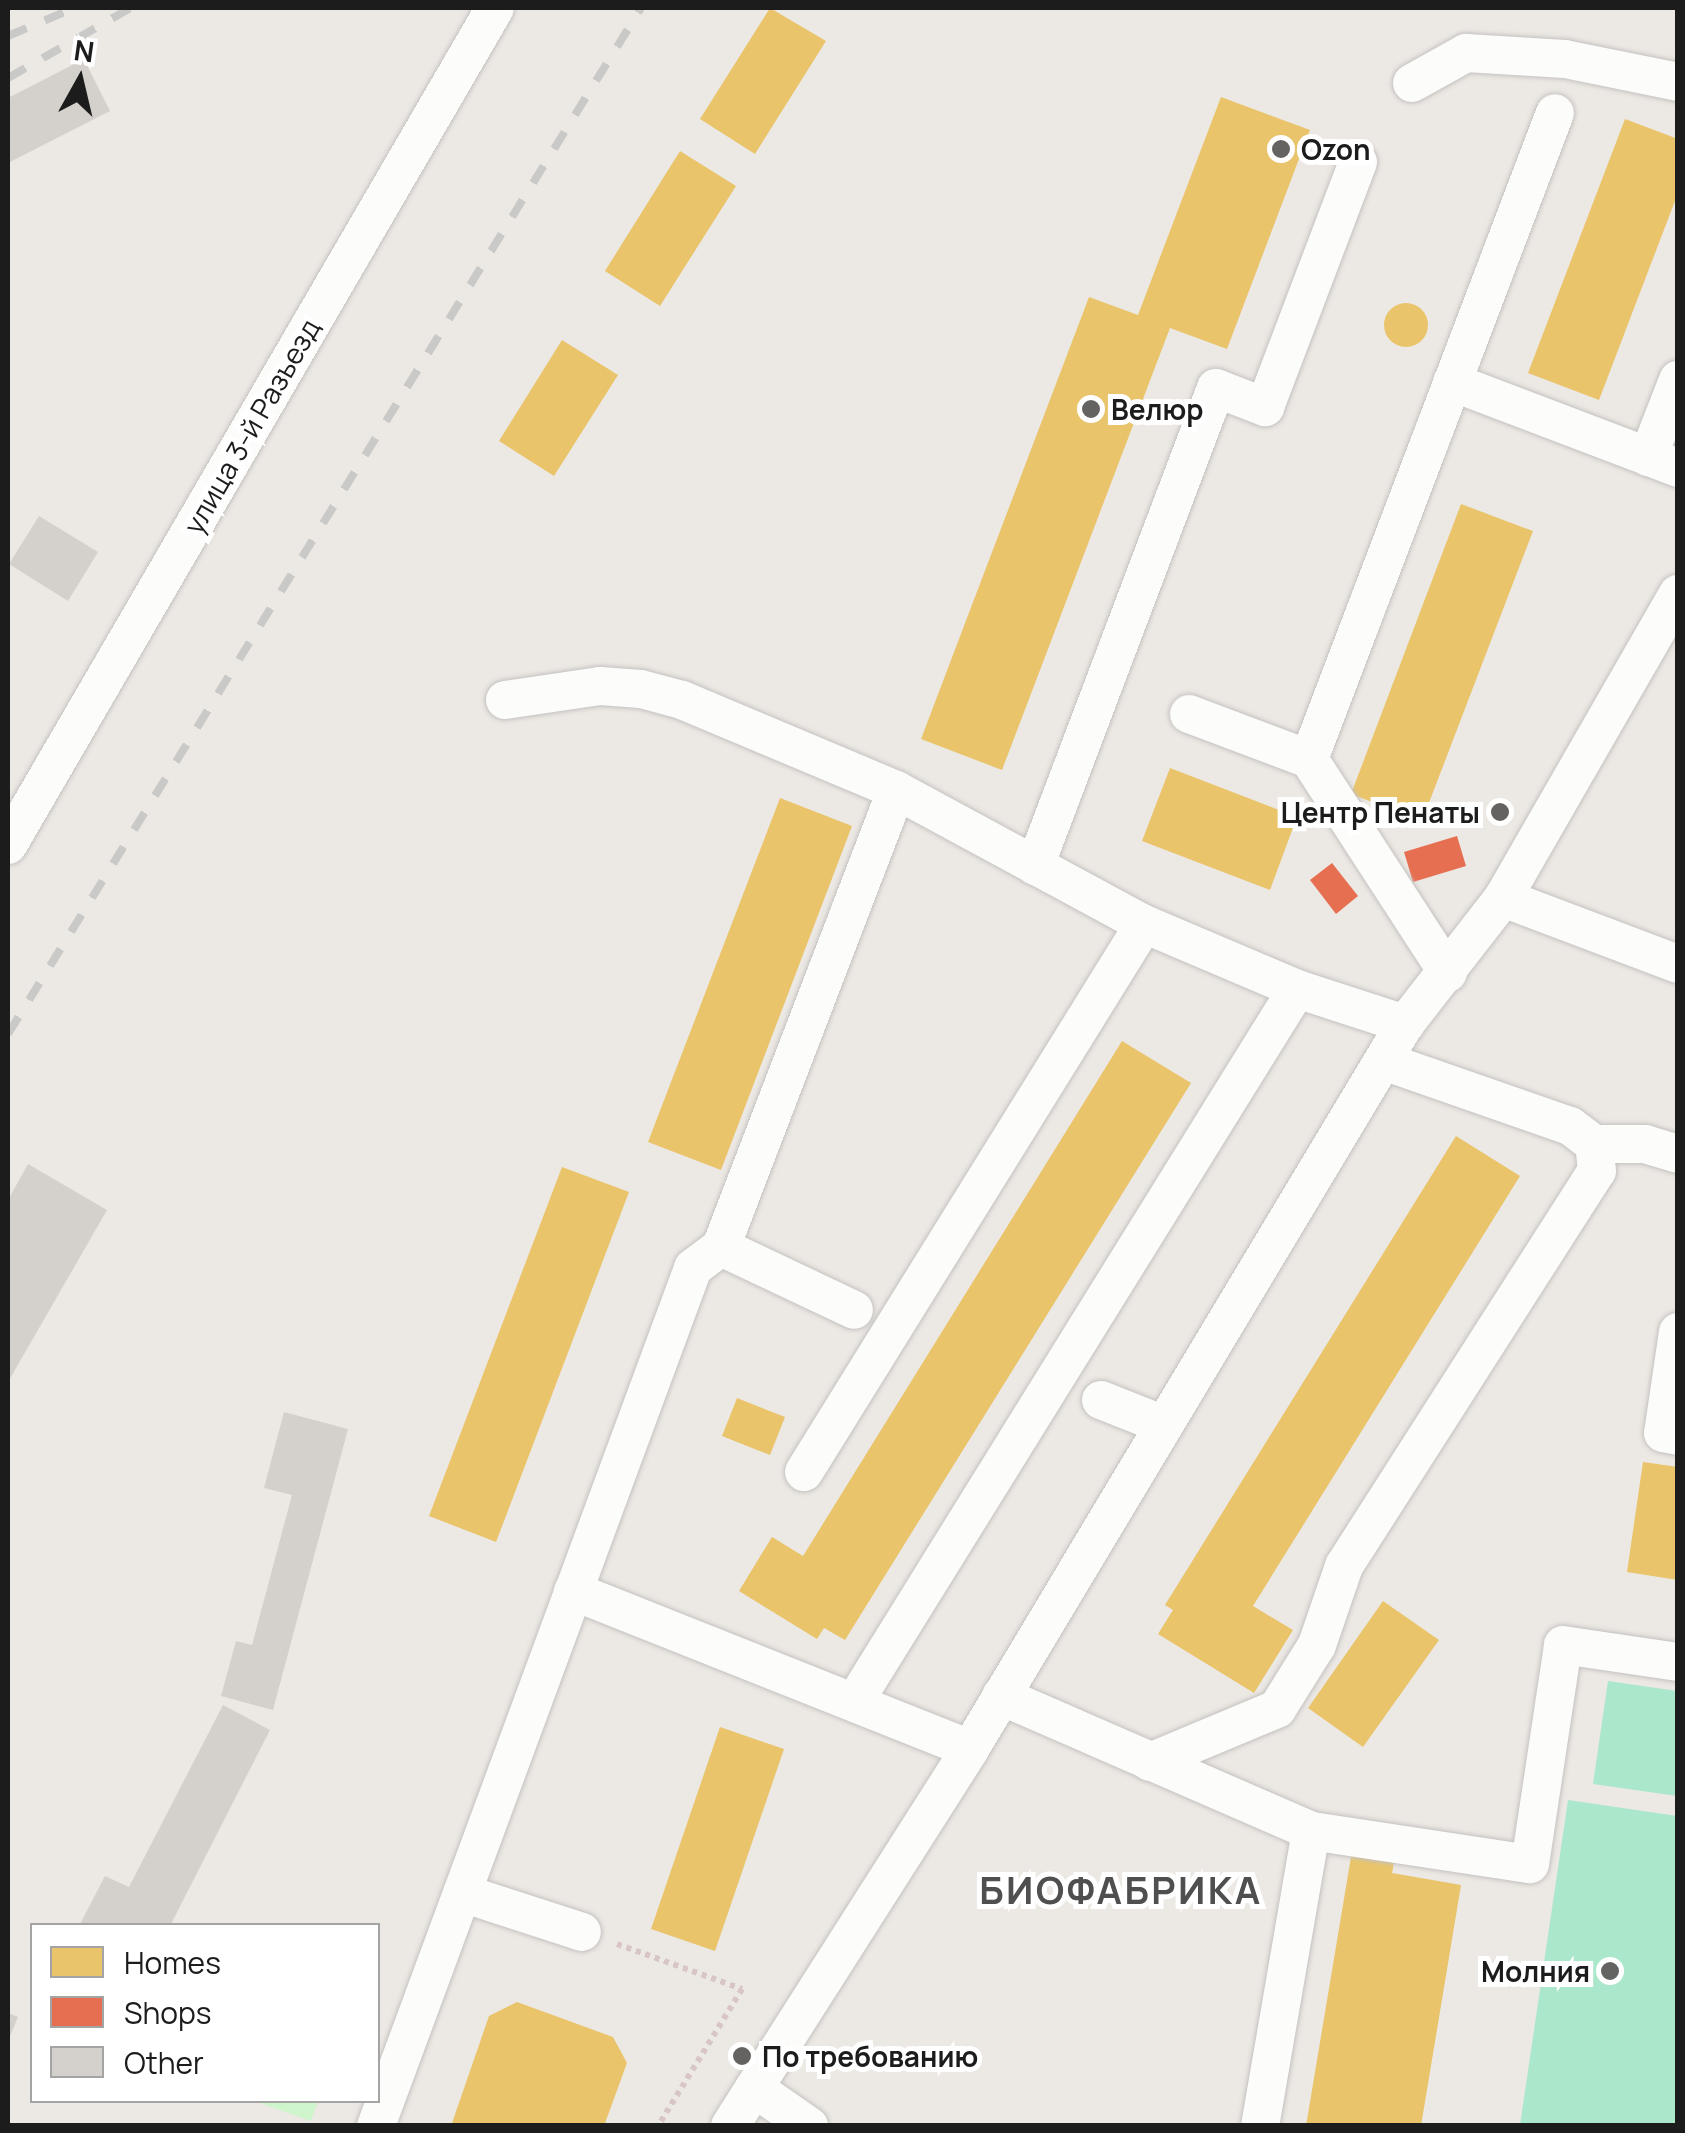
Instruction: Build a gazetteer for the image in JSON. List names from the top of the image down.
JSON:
{
  "streets": {
    "street": ["улица 3-й Разъезд"]
  },
  "districts": ["БИОФАБРИКА"],
  "places": [
    "Ozon",
    "Велюр",
    "Центр Пенаты",
    "Молния",
    "По требованию"
  ],
  "legend": ["Homes", "Shops", "Other"],
  "north": "top"
}
